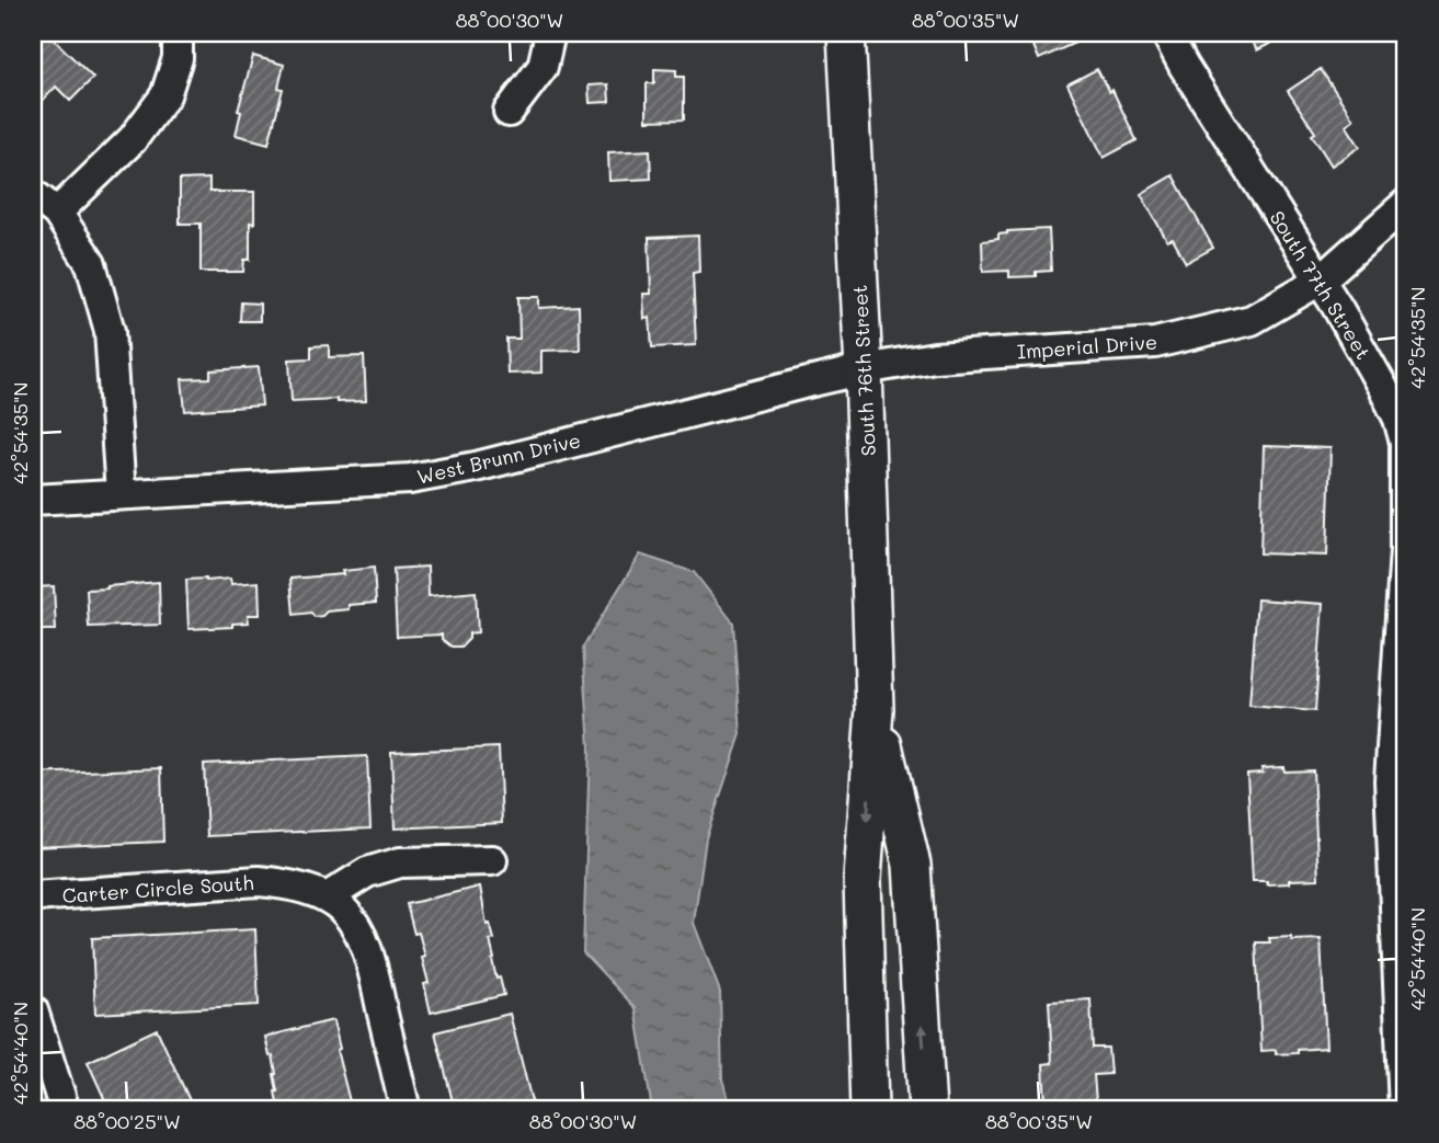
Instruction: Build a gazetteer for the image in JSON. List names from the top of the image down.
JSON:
{
  "streets": {
    "main road": ["South 76th Street"],
    "street": [
      "South 77th Street",
      "Imperial Drive",
      "West Brunn Drive",
      "Carter Circle South"
    ]
  },
  "crossings": [
    ["South 77th Street", "Imperial Drive"],
    ["Imperial Drive", "South 76th Street"],
    ["Imperial Drive", "West Brunn Drive"],
    ["South 76th Street", "West Brunn Drive"]
  ],
  "coordinates": [
    "88°00'30\"W",
    "88°00'35\"W",
    "42°54'35\"N",
    "42°54'40\"N",
    "88°00'25\"W"
  ]
}
